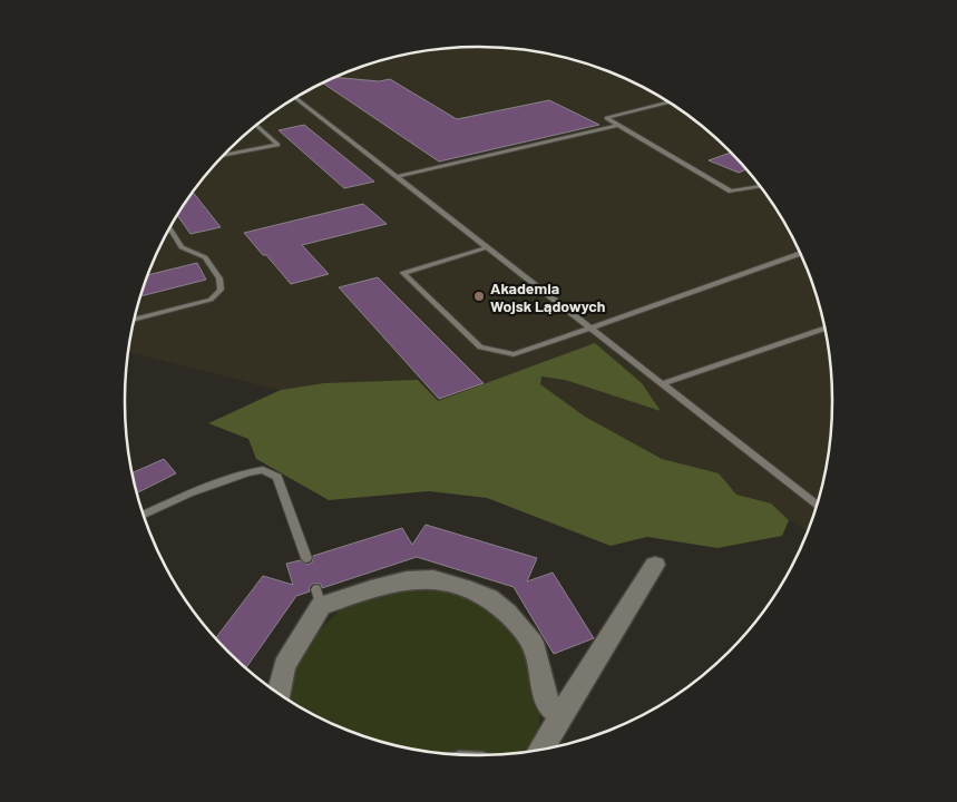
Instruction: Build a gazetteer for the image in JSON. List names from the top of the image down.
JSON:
{
  "places": ["Akademia Wojsk Lądowych"]
}
